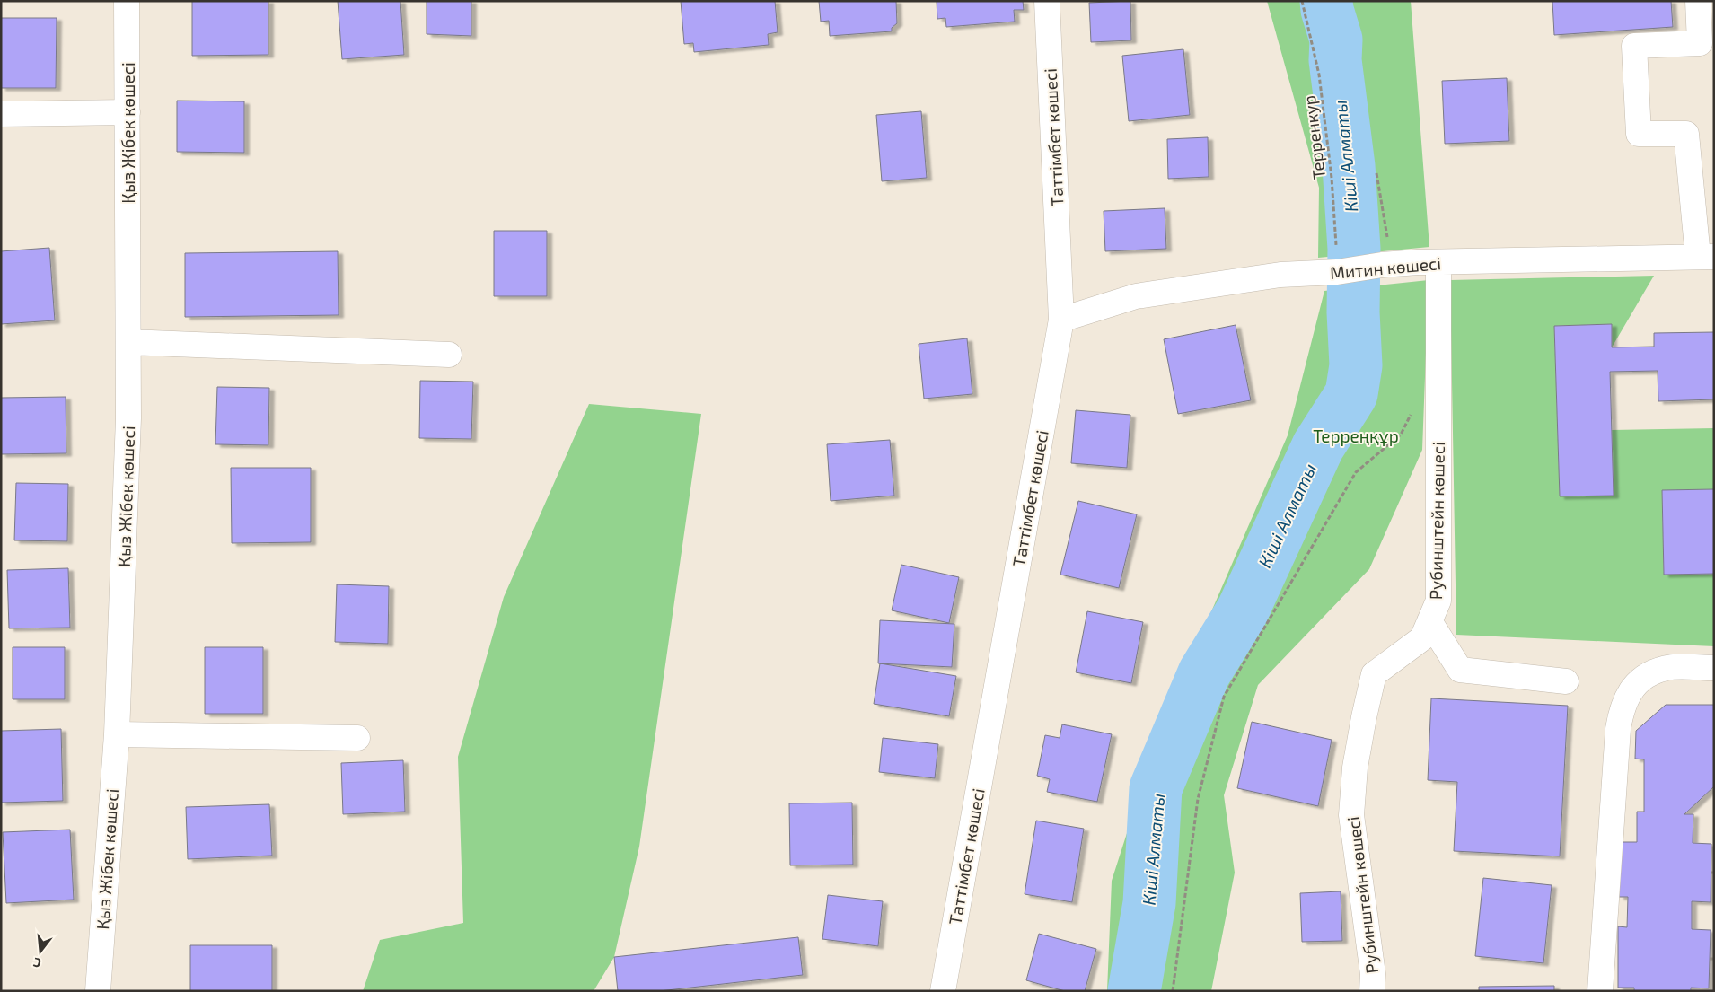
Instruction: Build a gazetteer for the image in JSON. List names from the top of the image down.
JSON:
{
  "streets": {
    "street": [
      "Қыз Жібек көшесі",
      "Таттімбет көшесі",
      "Митин көшесі",
      "Рубинштейн көшесі"
    ],
    "path": ["Терренкур"]
  },
  "crossings": [
    ["Таттімбет көшесі", "Митин көшесі"],
    ["Терренкур", "Митин көшесі"],
    ["Митин көшесі", "Рубинштейн көшесі"]
  ],
  "water": ["Кіші Алматы"],
  "parks": ["Терреңқұр"],
  "north": "bottom"
}
